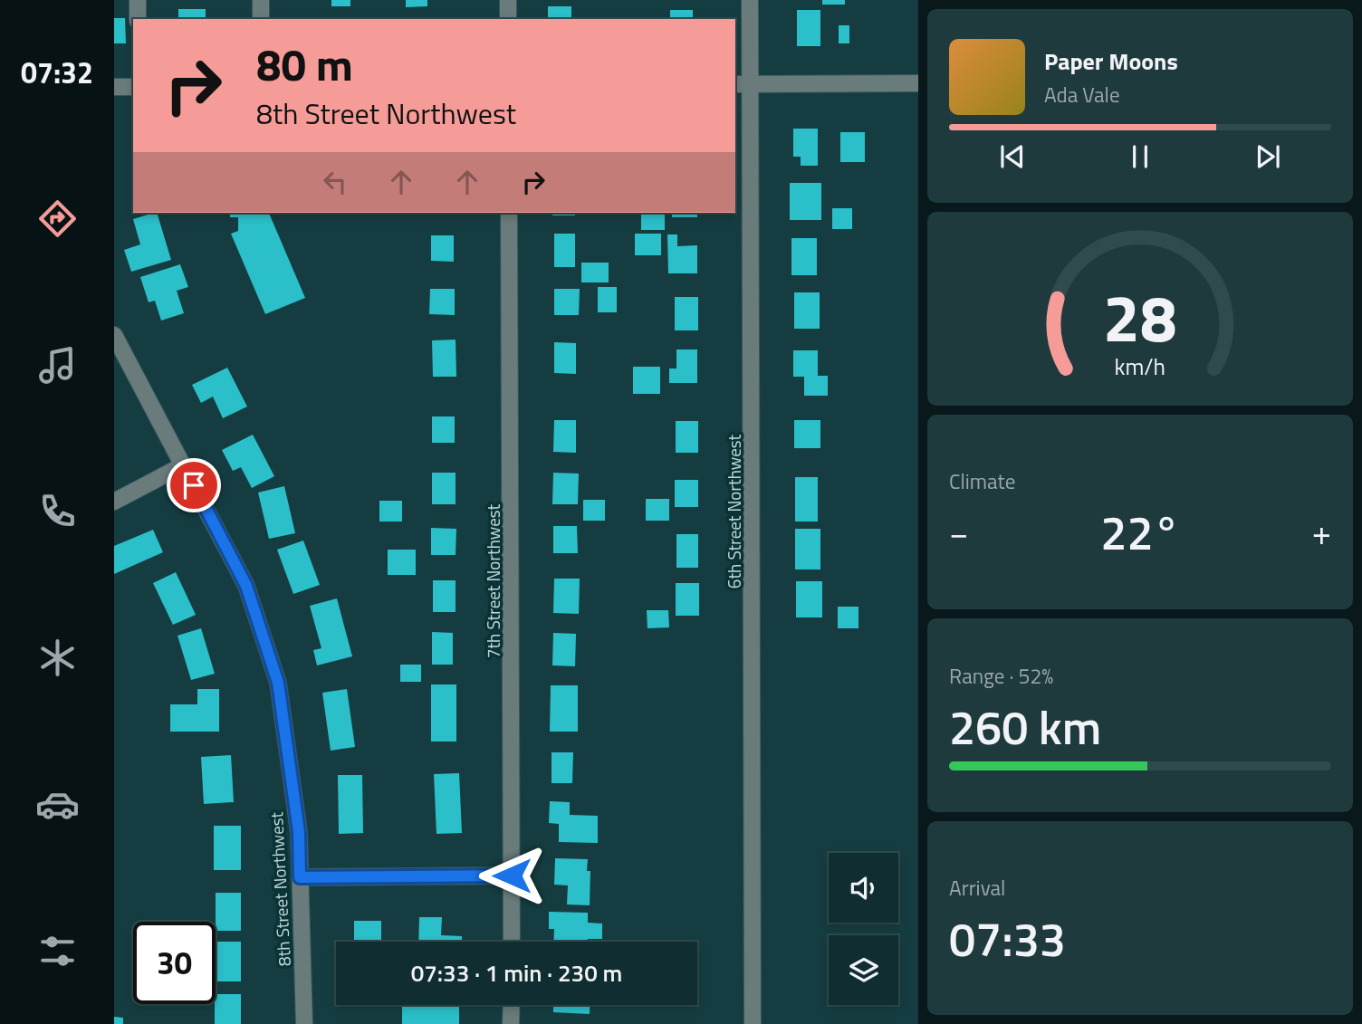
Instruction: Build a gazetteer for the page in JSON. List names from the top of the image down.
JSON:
{
  "streets": {
    "street": ["6th Street Northwest", "7th Street Northwest", "8th Street Northwest"]
  },
  "page": {
    "tabs": "07:32",
    "turn": ["80 m", "8th Street Northwest"],
    "song": ["Paper Moons", "Ada Vale"],
    "tile": [
      "Climate",
      ["Range · 52%", "260 km"],
      ["Arrival", "07:33"]
    ],
    "heat": ["−", "22°", "+"],
    "limit": "30",
    "trip": "07:33 · 1 min · 230 m",
    "gauge": ["28", "km/h"]
  }
}
